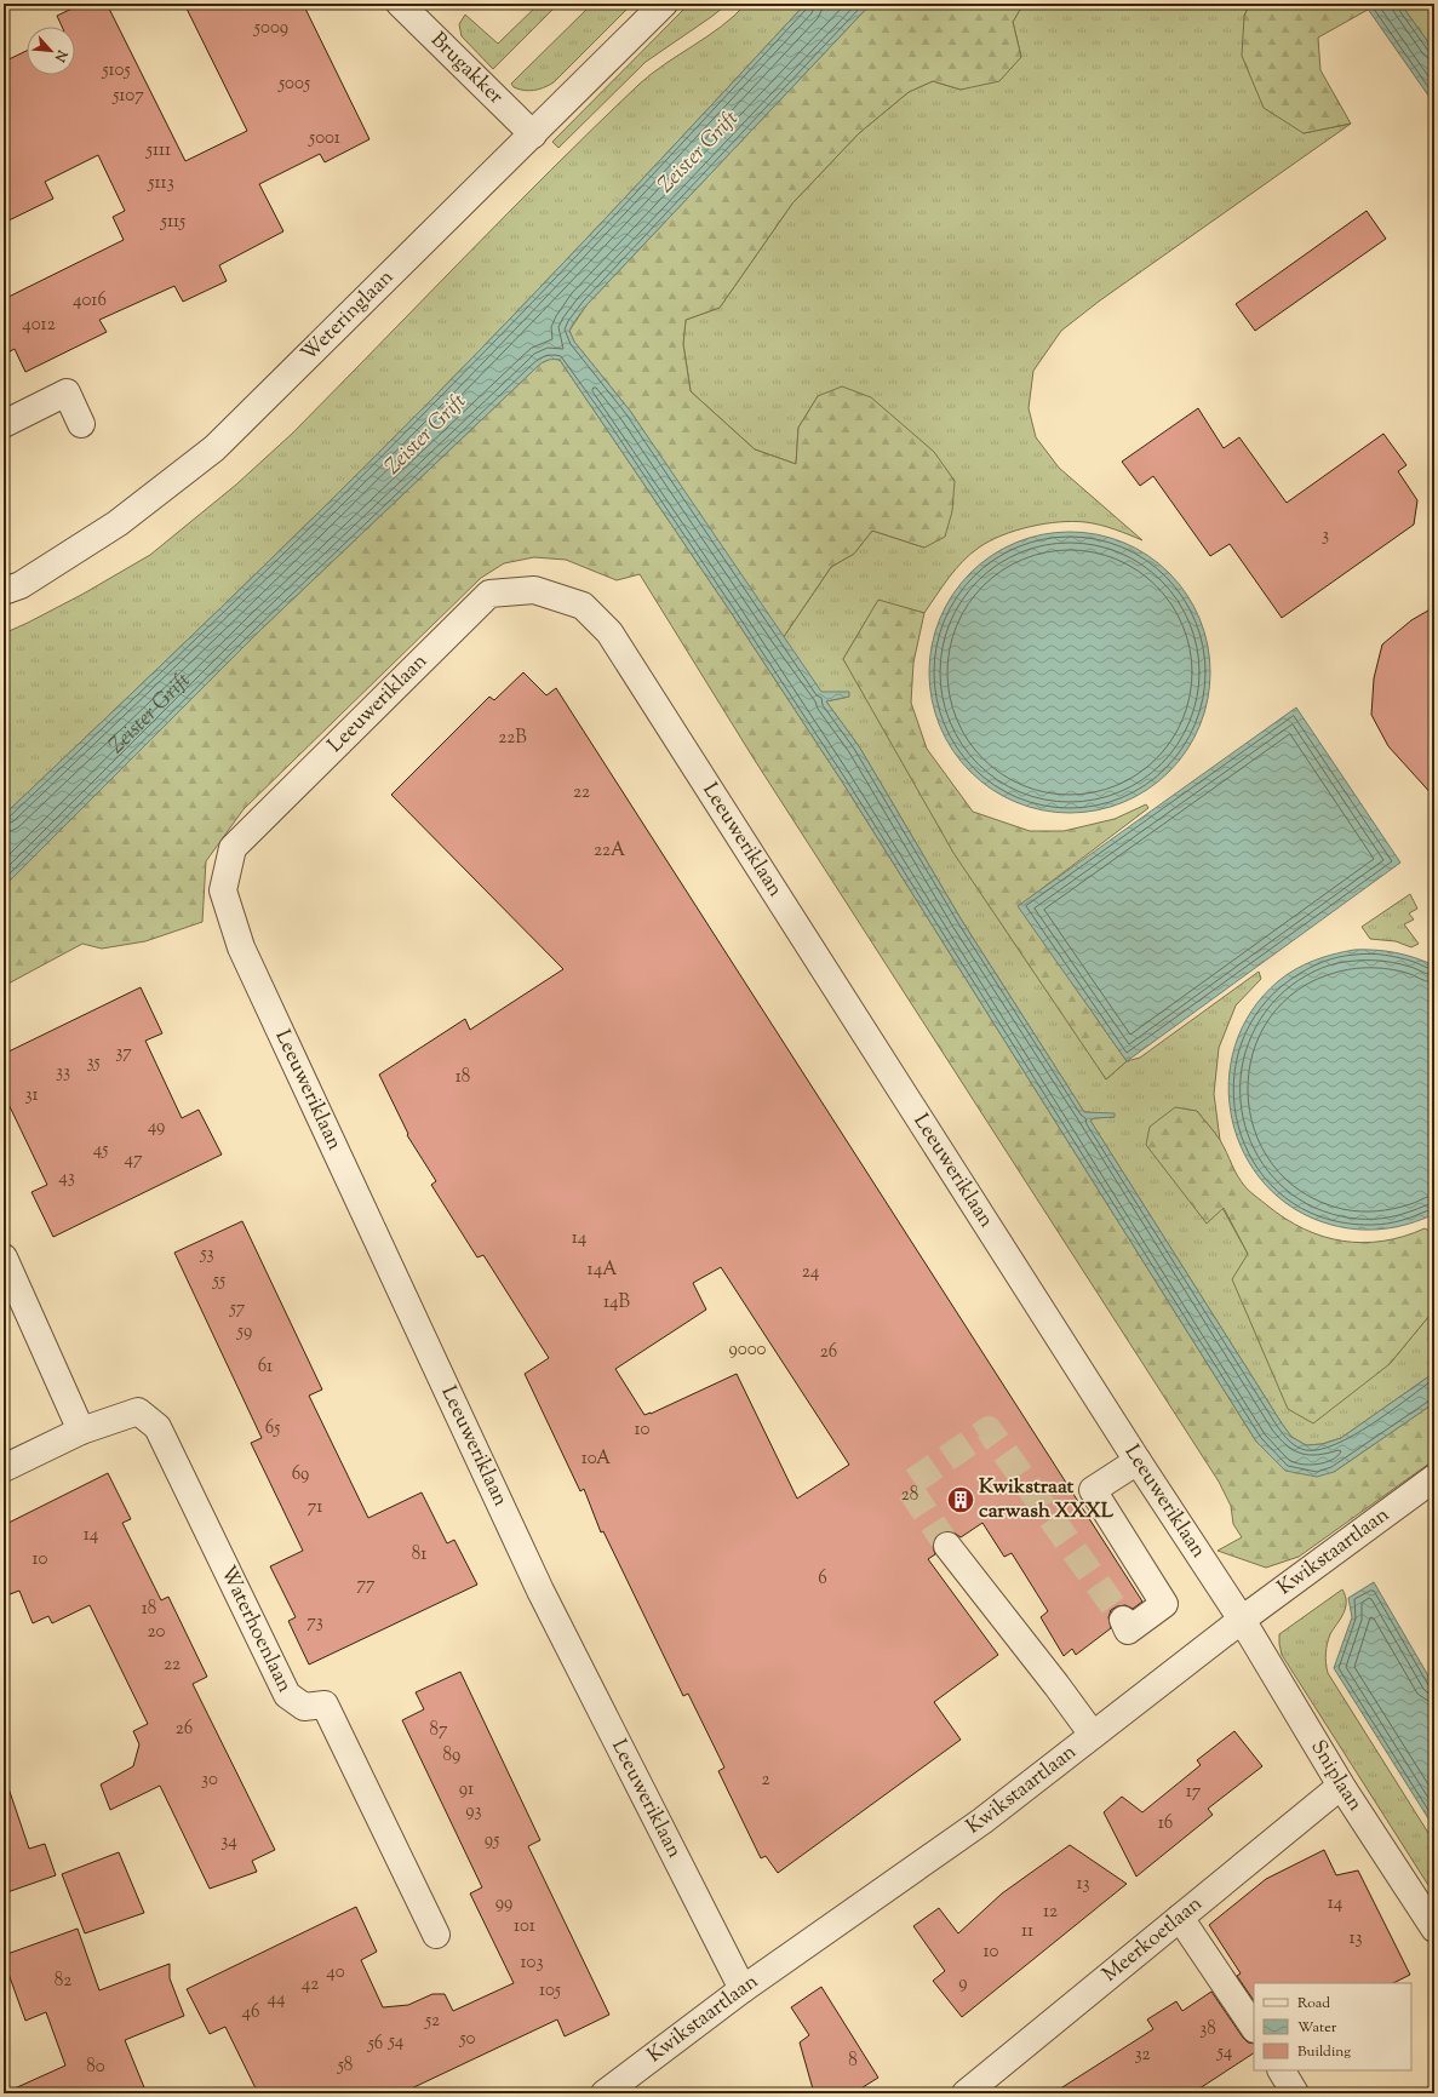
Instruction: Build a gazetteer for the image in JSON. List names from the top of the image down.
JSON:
{
  "streets": {
    "street": [
      "Brugakker",
      "Weteringlaan",
      "Leeuweriklaan",
      "Kwikstaartlaan",
      "Waterhoenlaan",
      "Sniplaan",
      "Meerkoetlaan"
    ]
  },
  "crossings": [
    ["Brugakker", "Weteringlaan"],
    ["Leeuweriklaan", "Kwikstaartlaan"],
    ["Leeuweriklaan", "Sniplaan"],
    ["Kwikstaartlaan", "Sniplaan"],
    ["Sniplaan", "Meerkoetlaan"]
  ],
  "water": ["Zeister Grift"],
  "places": {
    "building": ["Kwikstraat carwash XXXL"]
  },
  "house_numbers": [
    "5009",
    "5105",
    "5005",
    "5107",
    "5001",
    "5111",
    "5113",
    "5115",
    "4016",
    "4012",
    "3",
    "22B",
    "22",
    "22A",
    "37",
    "35",
    "33",
    "18",
    "31",
    "49",
    "45",
    "47",
    "43",
    "14",
    "53",
    "14A",
    "24",
    "55",
    "14B",
    "57",
    "59",
    "9000",
    "26",
    "61",
    "65",
    "10",
    "10A",
    "69",
    "28",
    "71",
    "14",
    "81",
    "10",
    "6",
    "77",
    "18",
    "73",
    "20",
    "22",
    "26",
    "87",
    "89",
    "30",
    "2",
    "91",
    "17",
    "93",
    "16",
    "95",
    "34",
    "13",
    "99",
    "14",
    "12",
    "101",
    "11",
    "13",
    "10",
    "103",
    "40",
    "82",
    "9",
    "42",
    "105",
    "44",
    "46",
    "52",
    "38",
    "50",
    "54",
    "56",
    "54",
    "32",
    "8",
    "58",
    "80"
  ],
  "legend": ["Road", "Water", "Building"],
  "north": "bottom right"
}
